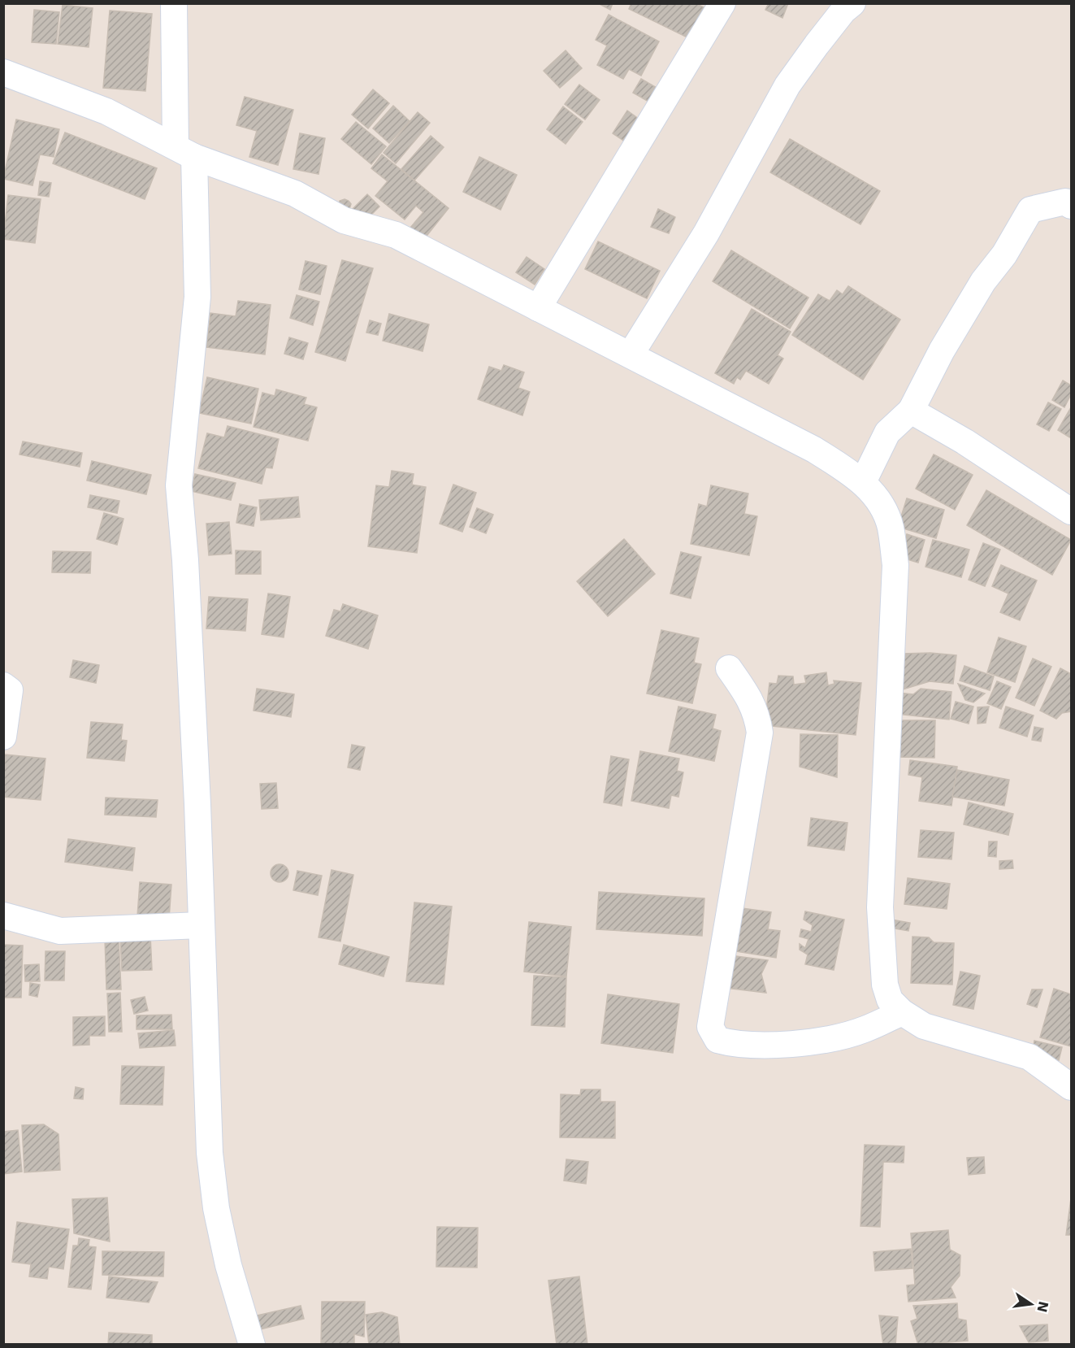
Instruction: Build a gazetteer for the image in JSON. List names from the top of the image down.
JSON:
{
  "north": "right"
}
